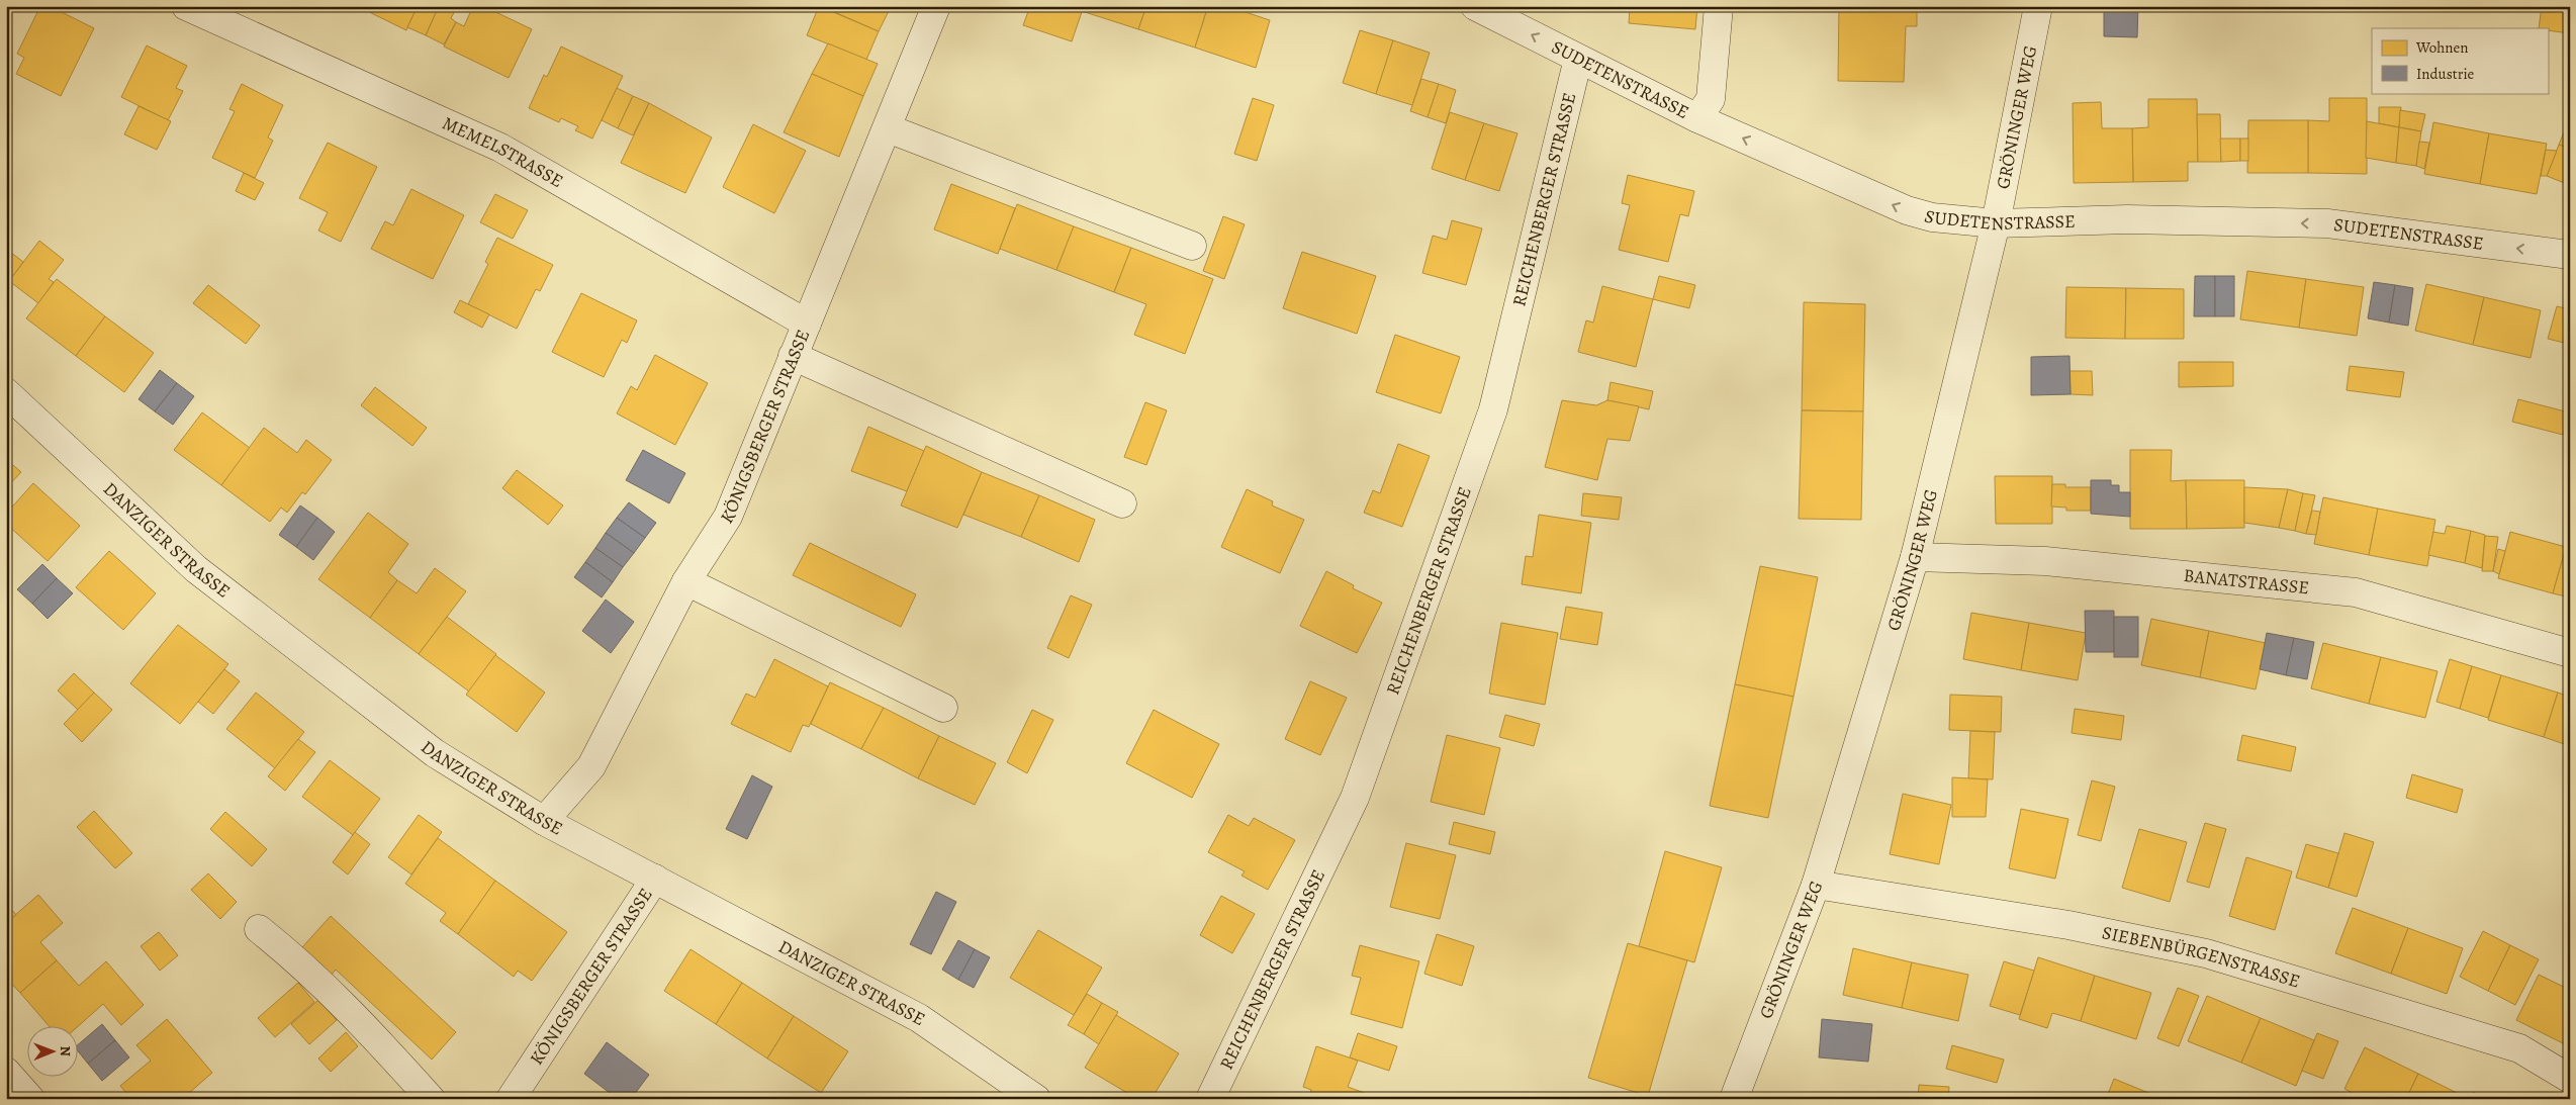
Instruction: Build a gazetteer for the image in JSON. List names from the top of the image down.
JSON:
{
  "streets": {
    "street": [
      "SUDETENSTRASSE",
      "GRÖNINGER WEG",
      "MEMELSTRASSE",
      "REICHENBERGER STRASSE",
      "KÖNIGSBERGER STRASSE",
      "DANZIGER STRASSE",
      "BANATSTRASSE",
      "SIEBENBÜRGENSTRASSE"
    ]
  },
  "crossings": [
    ["SUDETENSTRASSE", "GRÖNINGER WEG"],
    ["SUDETENSTRASSE", "REICHENBERGER STRASSE"],
    ["GRÖNINGER WEG", "BANATSTRASSE"],
    ["GRÖNINGER WEG", "SIEBENBÜRGENSTRASSE"],
    ["MEMELSTRASSE", "KÖNIGSBERGER STRASSE"],
    ["KÖNIGSBERGER STRASSE", "DANZIGER STRASSE"]
  ],
  "one_way": ["SUDETENSTRASSE"],
  "legend": ["Wohnen", "Industrie"],
  "north": "right"
}
